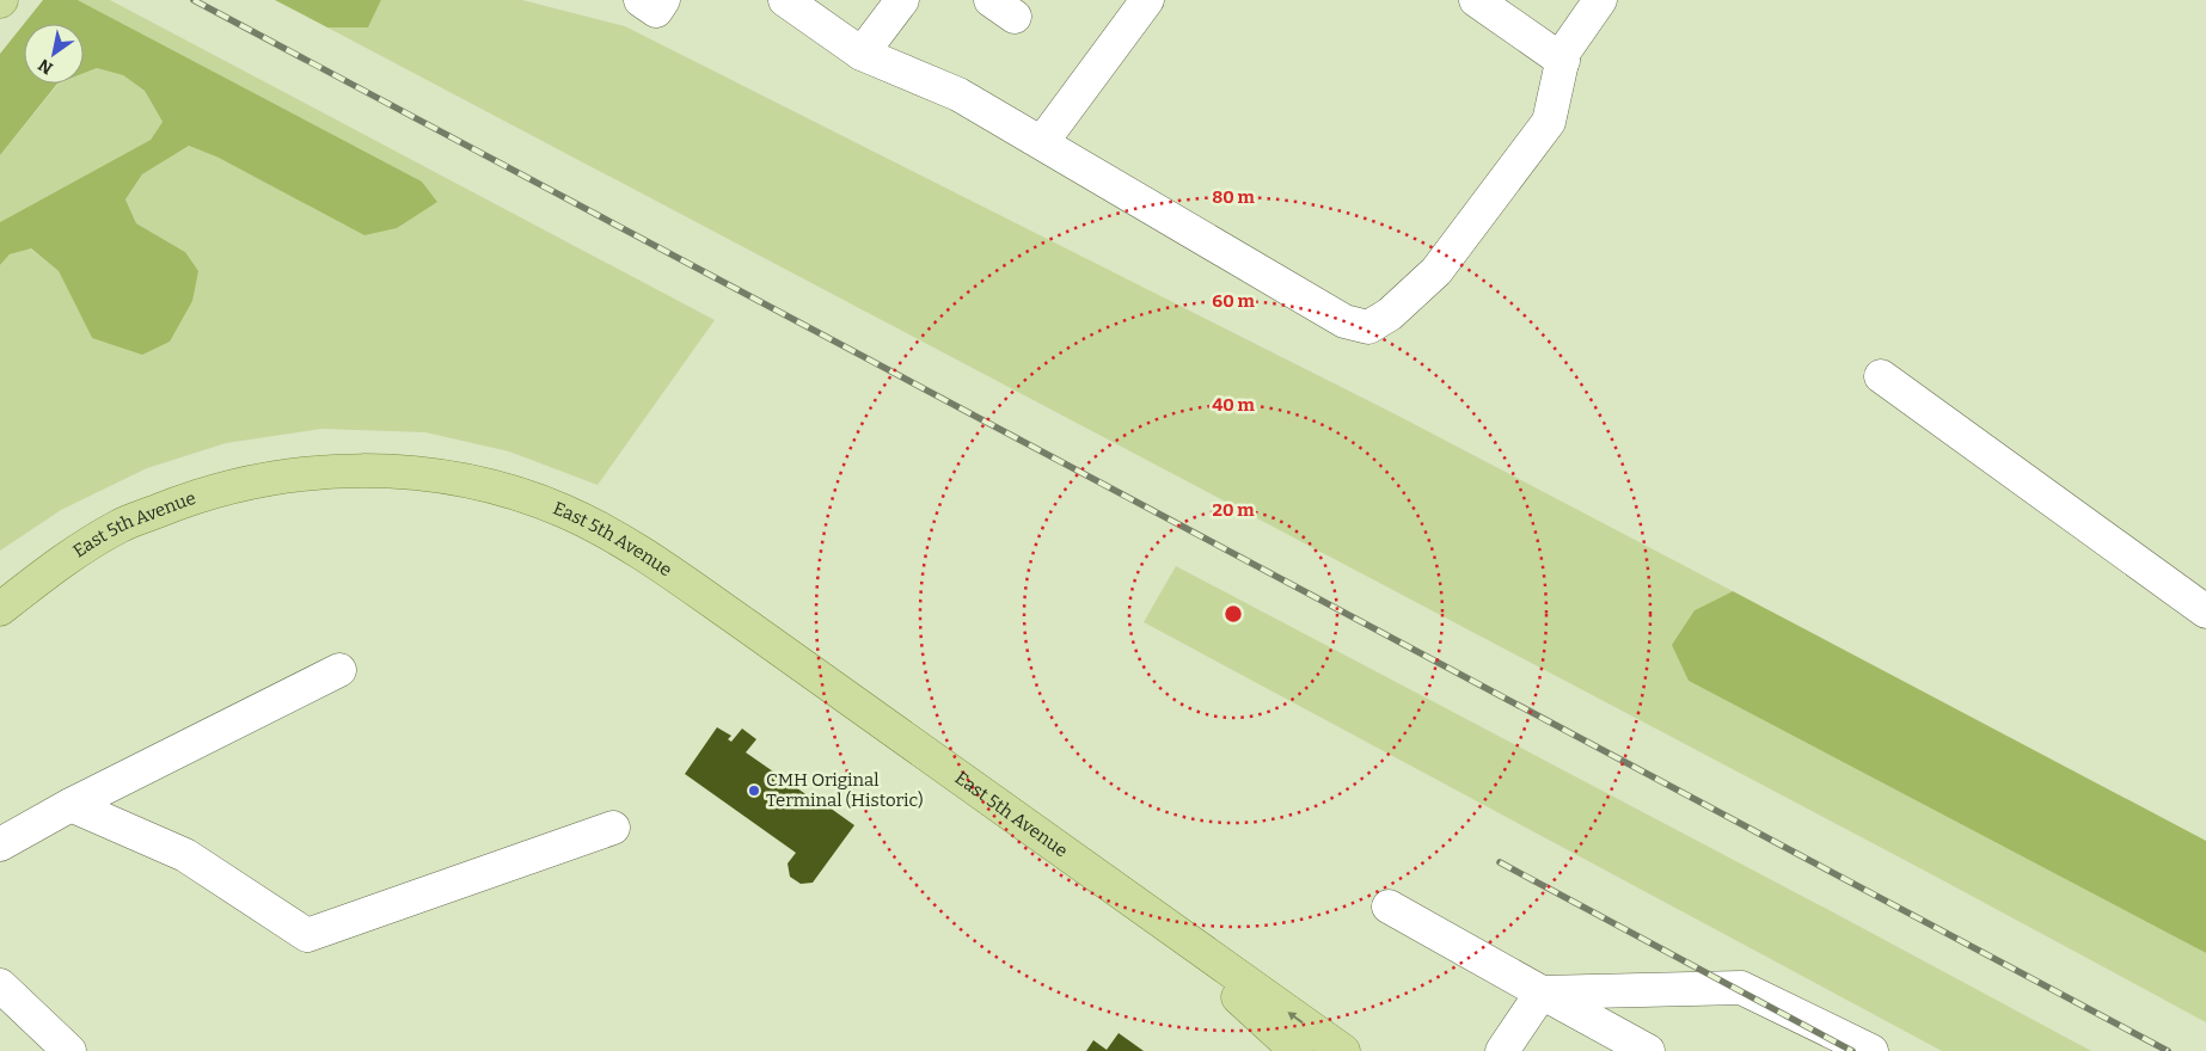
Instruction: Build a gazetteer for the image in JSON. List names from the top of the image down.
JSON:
{
  "streets": {
    "main road": ["East 5th Avenue"]
  },
  "places": ["CMH Original Terminal (Historic)"],
  "north": "bottom left",
  "rings": [
    "80 m",
    "60 m",
    "40 m",
    "20 m"
  ]
}
